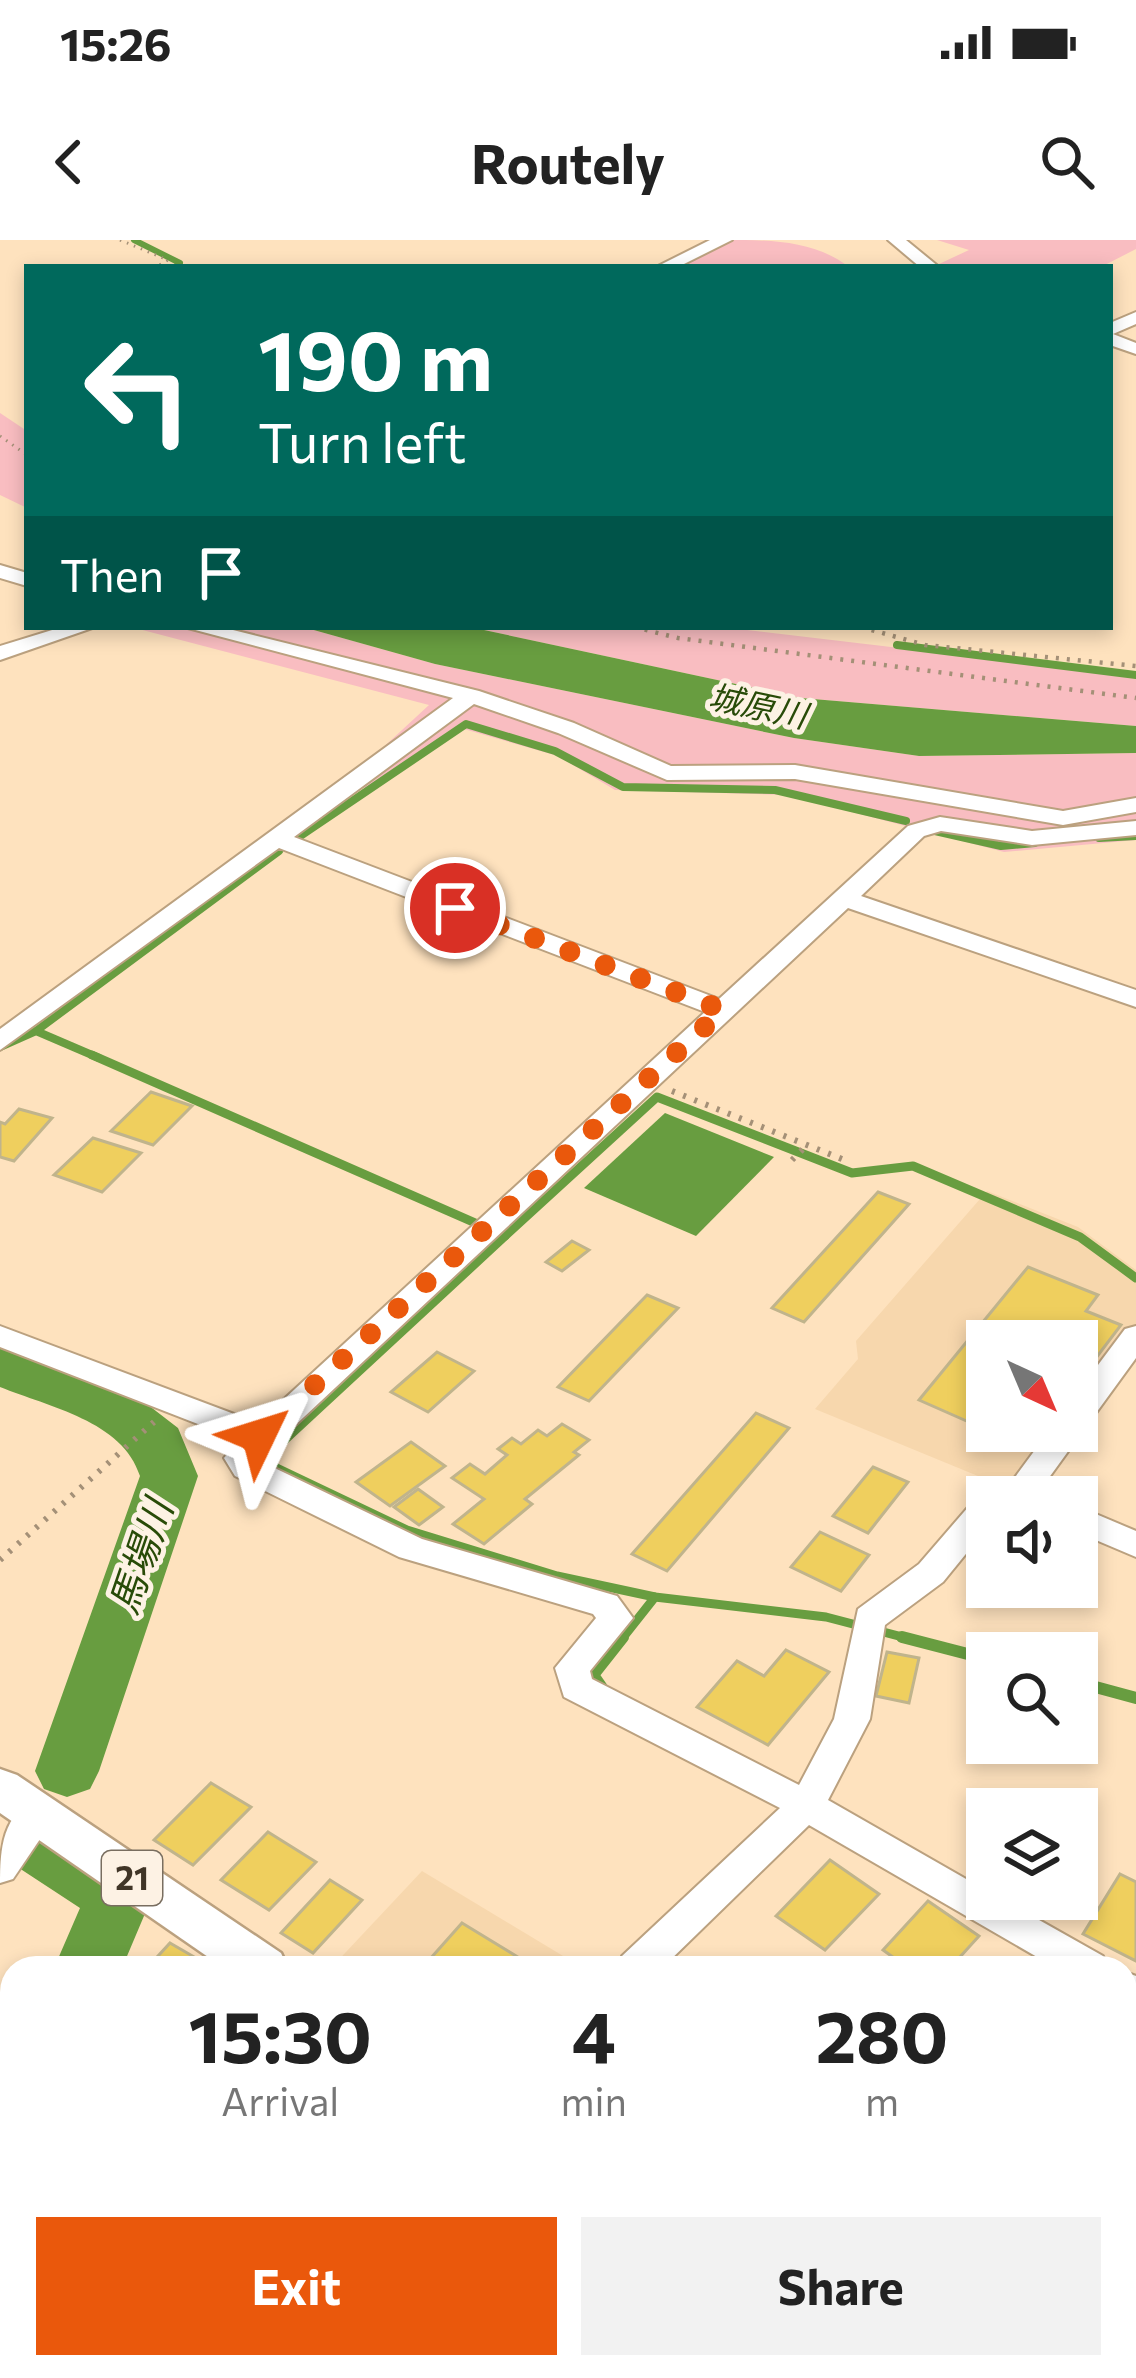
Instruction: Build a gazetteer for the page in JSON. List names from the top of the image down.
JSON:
{
  "streets": {
    "main road": ["21"]
  },
  "water": ["城原川", "馬場川"],
  "north": "bottom right",
  "page": {
    "status": "15:26",
    "header": "Routely",
    "turn": ["190 m", "Turn left"],
    "then": "Then",
    "eta": [
      "15:30",
      "Arrival",
      "4",
      "min",
      "280",
      "m"
    ],
    "buttons": ["Exit", "Share"]
  }
}
